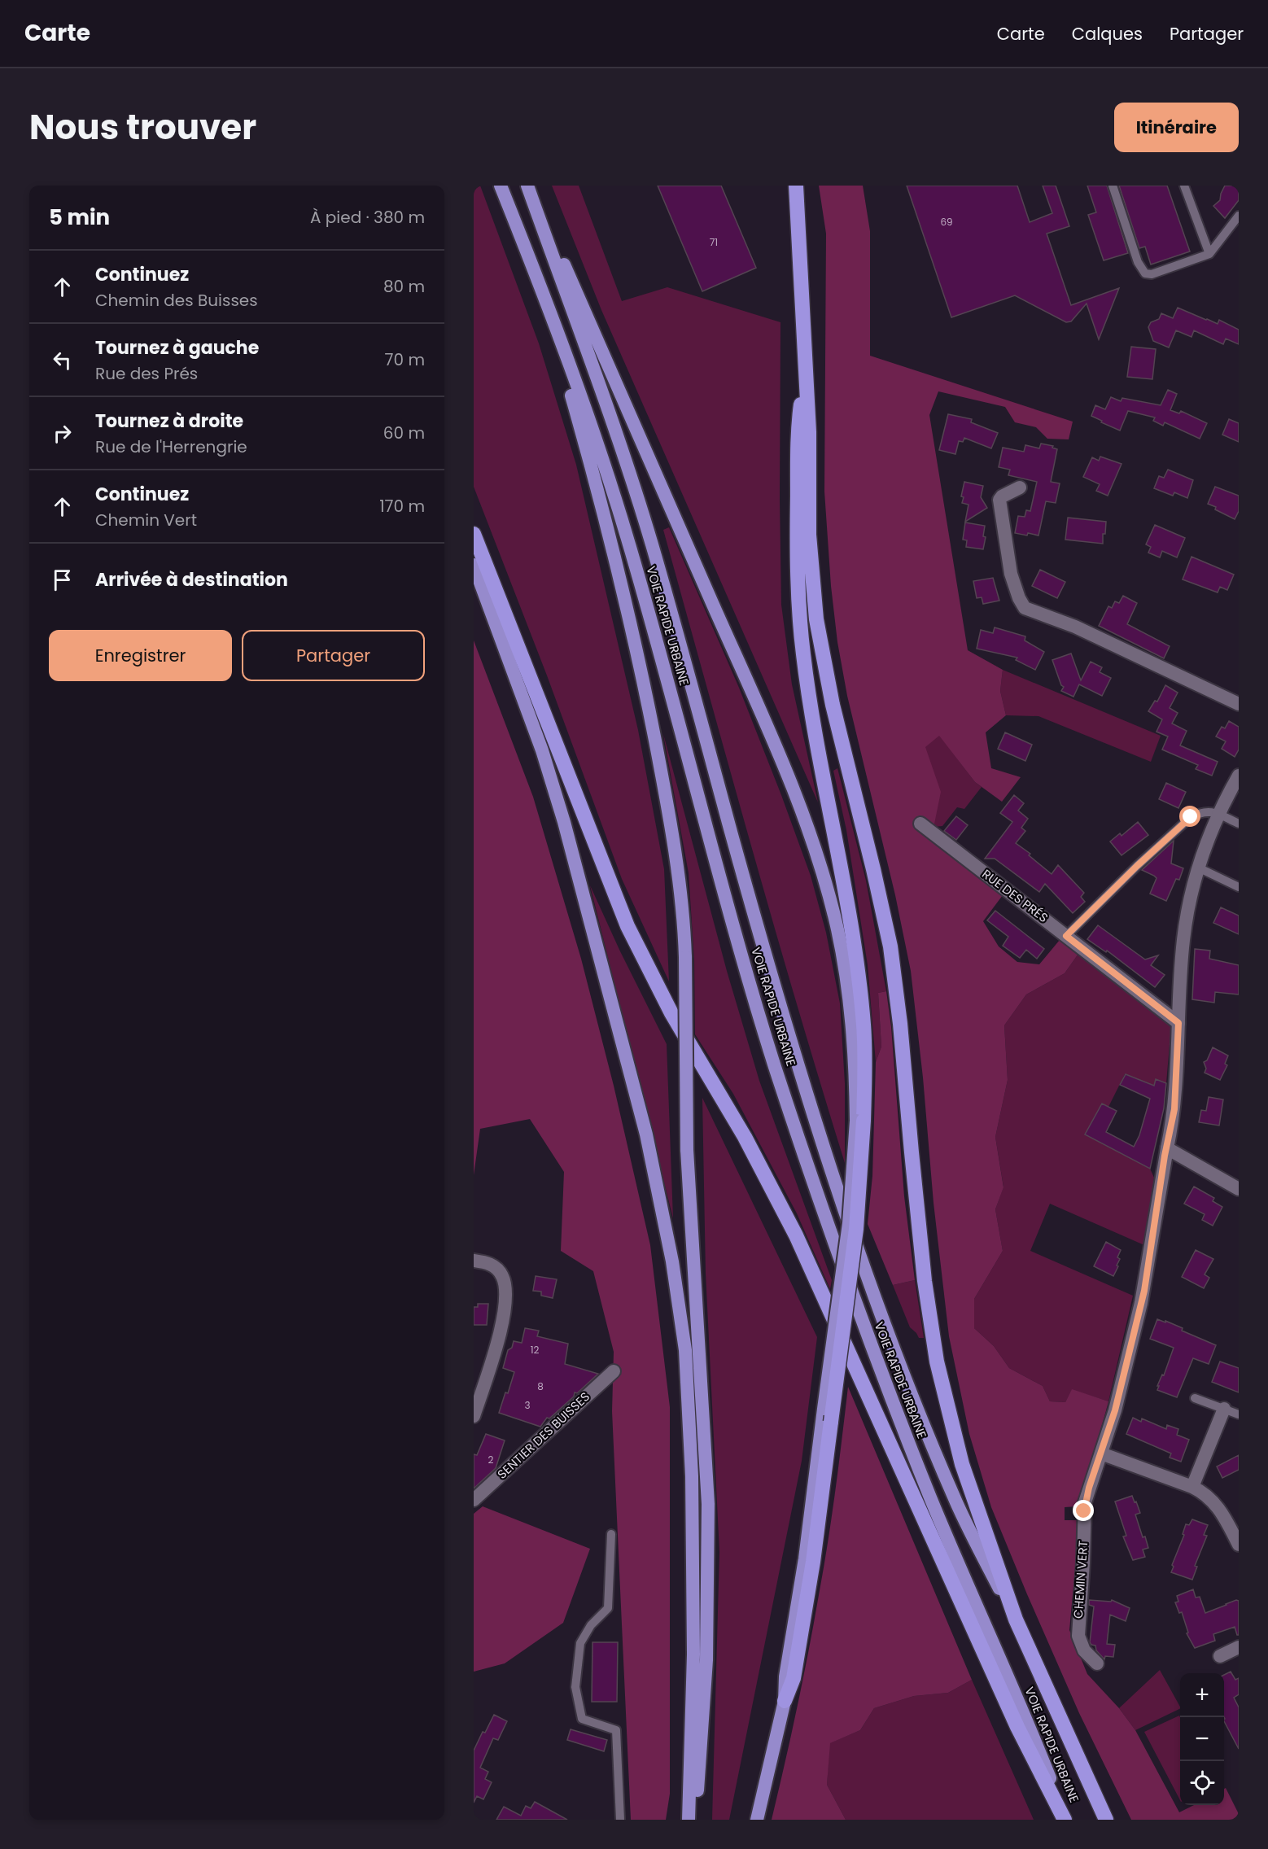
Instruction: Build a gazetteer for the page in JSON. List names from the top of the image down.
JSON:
{
  "streets": {
    "highway": ["VOIE RAPIDE URBAINE"],
    "street": ["RUE DES PRÉS", "SENTIER DES BUISSES", "CHEMIN VERT"]
  },
  "crossings": [
    ["RUE DES PRÉS", "CHEMIN VERT"]
  ],
  "house_numbers": [
    "69",
    "71",
    "12",
    "8",
    "3",
    "2"
  ],
  "page": {
    "header": "Carte",
    "nav": ["Carte", "Calques", "Partager"],
    "title": "Nous trouver",
    "buttons": [
      "Itinéraire",
      ["Enregistrer", "Partager"]
    ],
    "heading": ["5 min", "À pied · 380 m"],
    "list": [
      ["Continuez", "Chemin des Buisses", "80 m"],
      ["Tournez à gauche", "Rue des Prés", "70 m"],
      ["Tournez à droite", "Rue de l'Herrengrie", "60 m"],
      ["Continuez", "Chemin Vert", "170 m"],
      "Arrivée à destination"
    ],
    "map_buttons": ["+", "−"]
  }
}
